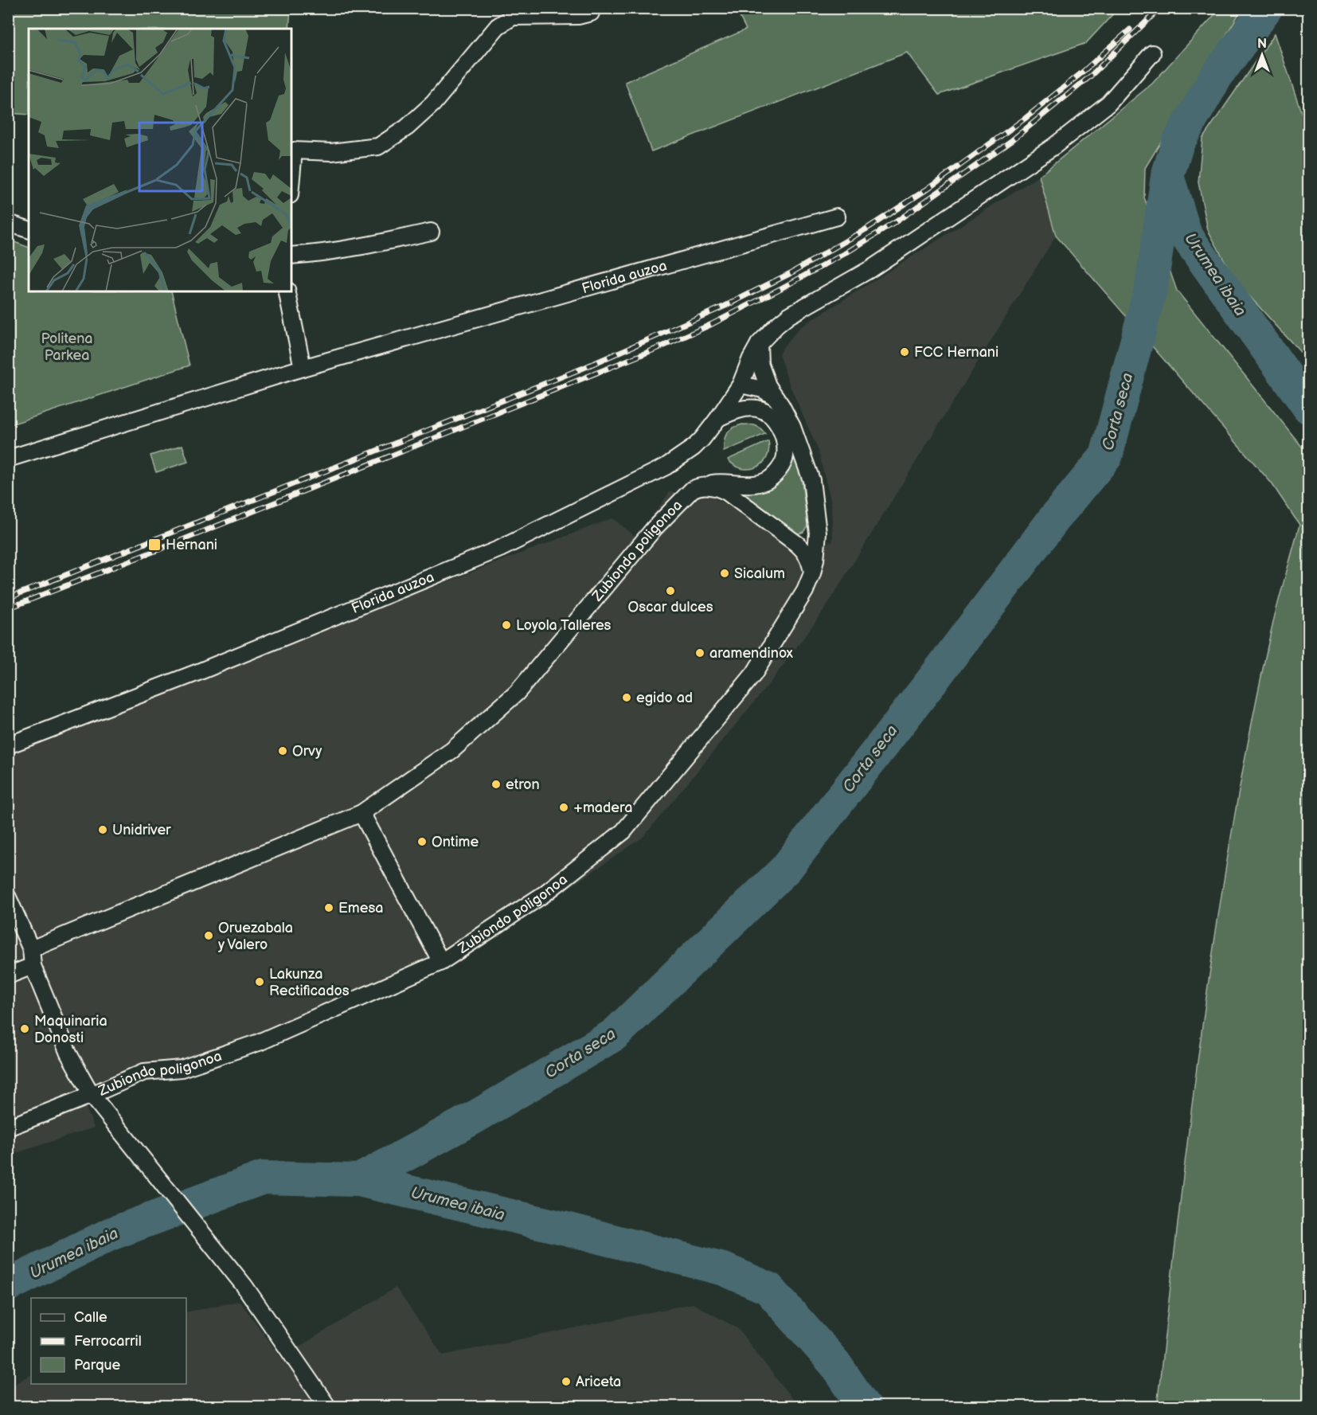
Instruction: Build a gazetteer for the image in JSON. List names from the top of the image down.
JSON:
{
  "streets": {
    "street": ["Florida auzoa", "Zubiondo poligonoa"]
  },
  "crossings": [
    ["Florida auzoa", "Zubiondo poligonoa"]
  ],
  "water": ["Urumea ibaia", "Corta seca"],
  "parks": ["Politena Parkea"],
  "places": {
    "other": [
      "FCC Hernani",
      "Sicalum",
      "Oscar dulces",
      "Loyola Talleres",
      "aramendinox",
      "egido ad",
      "Orvy",
      "etron",
      "+madera",
      "Unidriver",
      "Ontime",
      "Emesa",
      "Oruezabala y Valero",
      "Lakunza Rectificados",
      "Maquinaria Donosti",
      "Ariceta"
    ],
    "transit": ["Hernani"]
  },
  "legend": ["Calle", "Ferrocarril", "Parque"],
  "north": "top"
}
